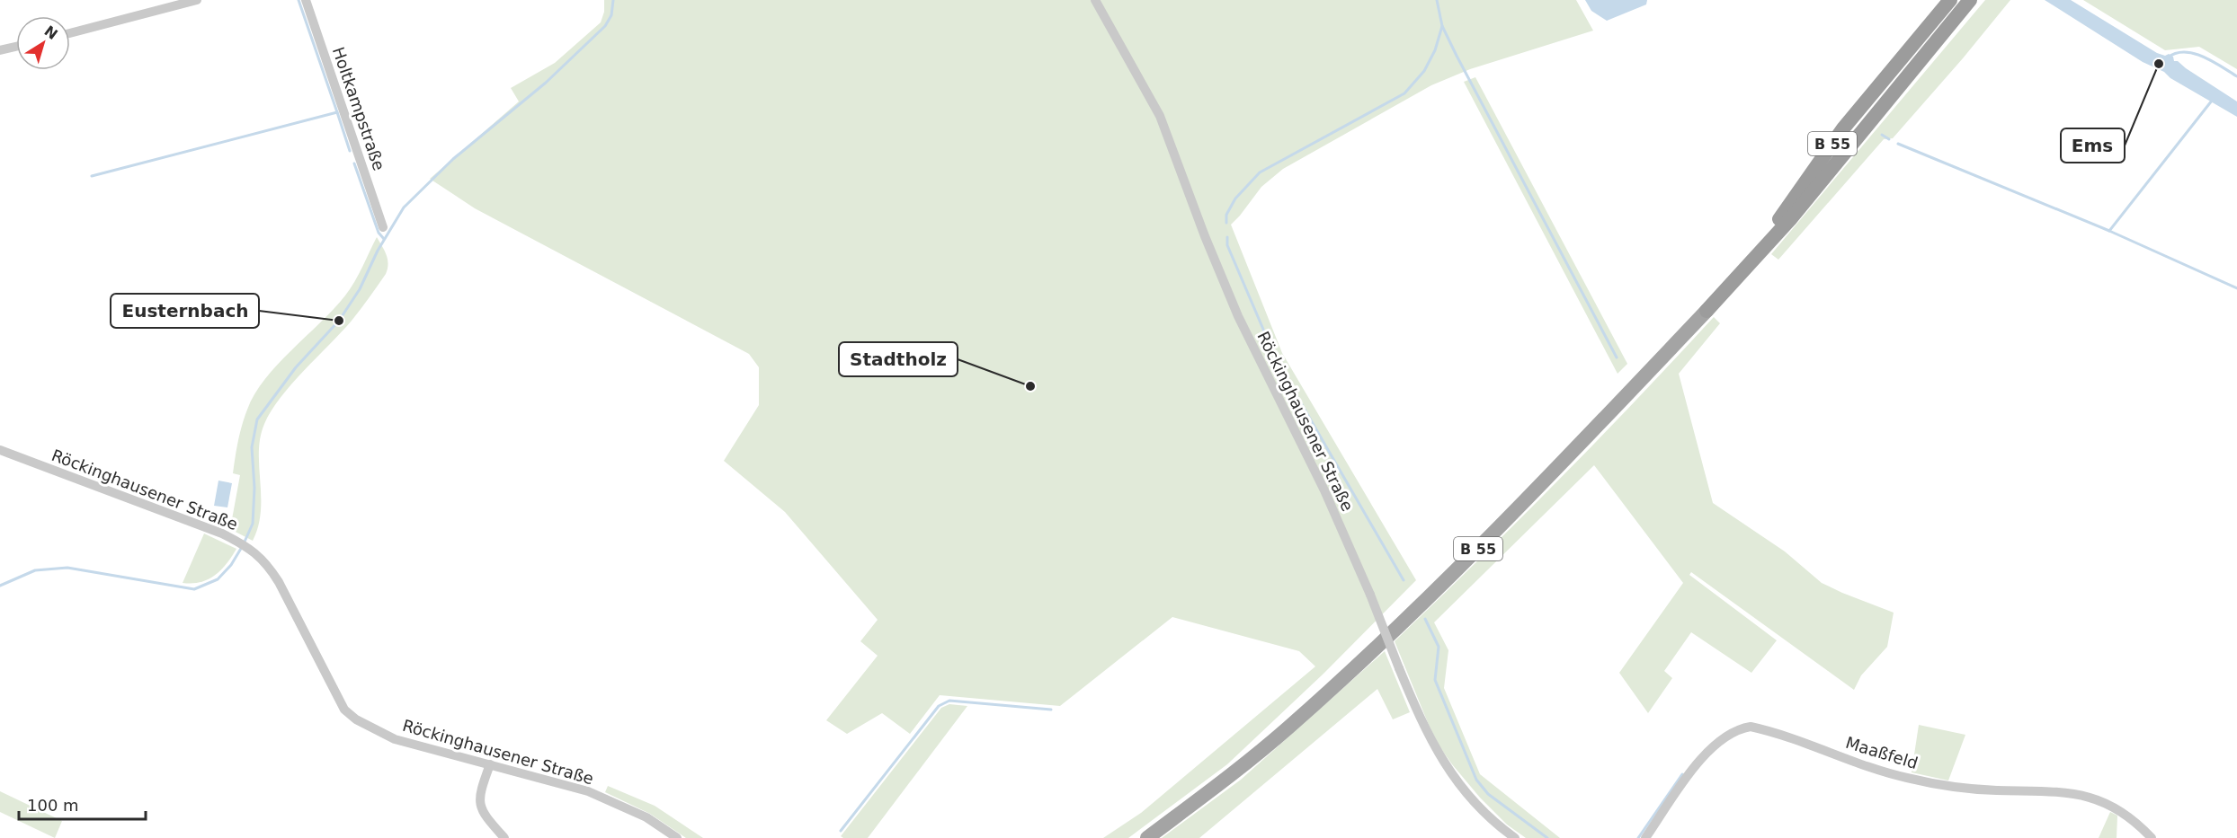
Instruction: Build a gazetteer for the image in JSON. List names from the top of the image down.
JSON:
{
  "streets": {
    "highway": ["B 55"],
    "street": ["Holtkampstraße", "Röckinghausener Straße", "Maaßfeld"]
  },
  "places": ["Ems", "Eusternbach", "Stadtholz"],
  "scale_bar": "100 m",
  "north": "top right"
}
